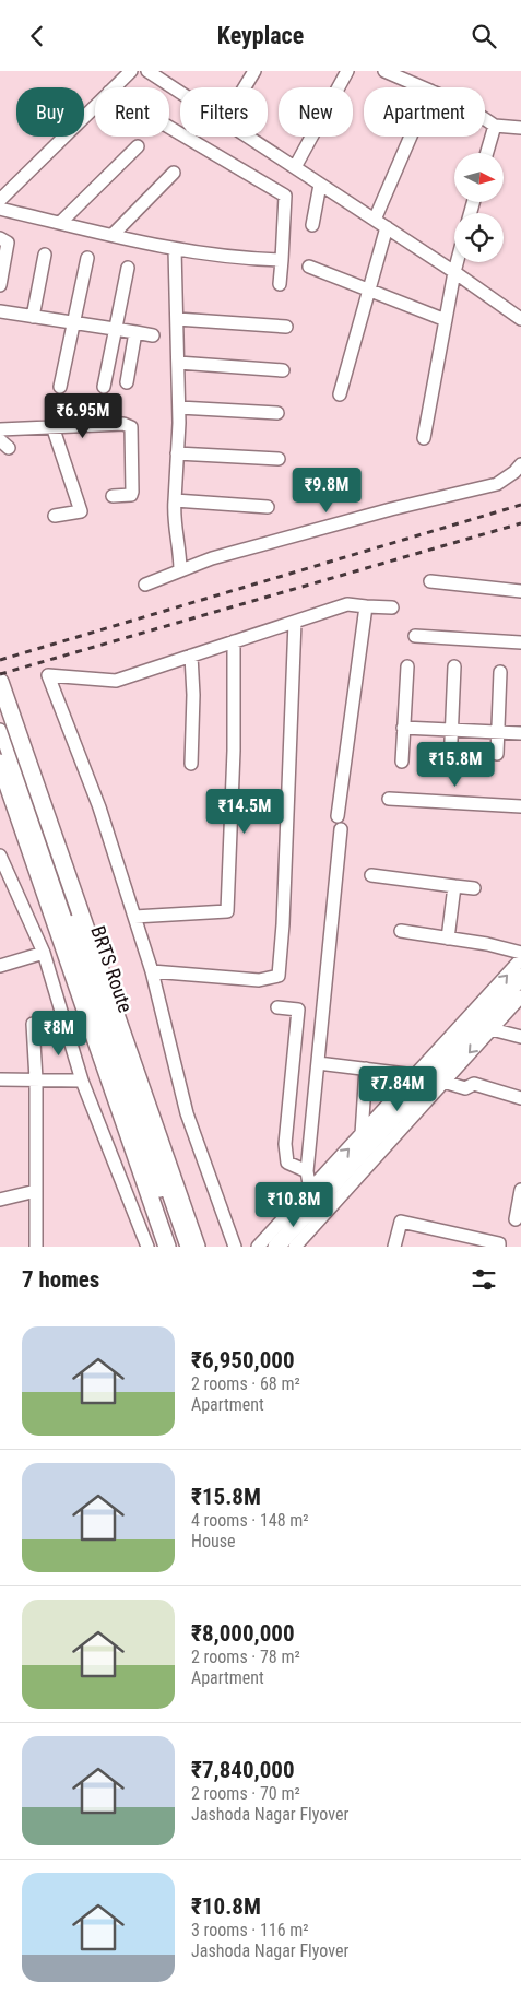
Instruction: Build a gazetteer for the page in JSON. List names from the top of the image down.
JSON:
{
  "streets": {
    "street": ["BRTS Route"]
  },
  "north": "right",
  "page": {
    "header": "Keyplace",
    "chip": [
      "Buy",
      "Rent",
      "Filters",
      "New",
      "Apartment"
    ],
    "price": [
      "₹6.95M",
      "₹9.8M",
      "₹15.8M",
      "₹14.5M",
      "₹8M",
      "₹7.84M",
      "₹10.8M"
    ],
    "heading": "7 homes",
    "list": [
      {
        "name": "₹6,950,000",
        "note": "2 rooms · 68 m² · Apartment"
      },
      {
        "name": "₹15.8M",
        "note": "4 rooms · 148 m² · House"
      },
      {
        "name": "₹8,000,000",
        "note": "2 rooms · 78 m² · Apartment"
      },
      {
        "name": "₹7,840,000",
        "note": "2 rooms · 70 m² · Jashoda Nagar Flyover"
      },
      {
        "name": "₹10.8M",
        "note": "3 rooms · 116 m² · Jashoda Nagar Flyover"
      }
    ]
  }
}
